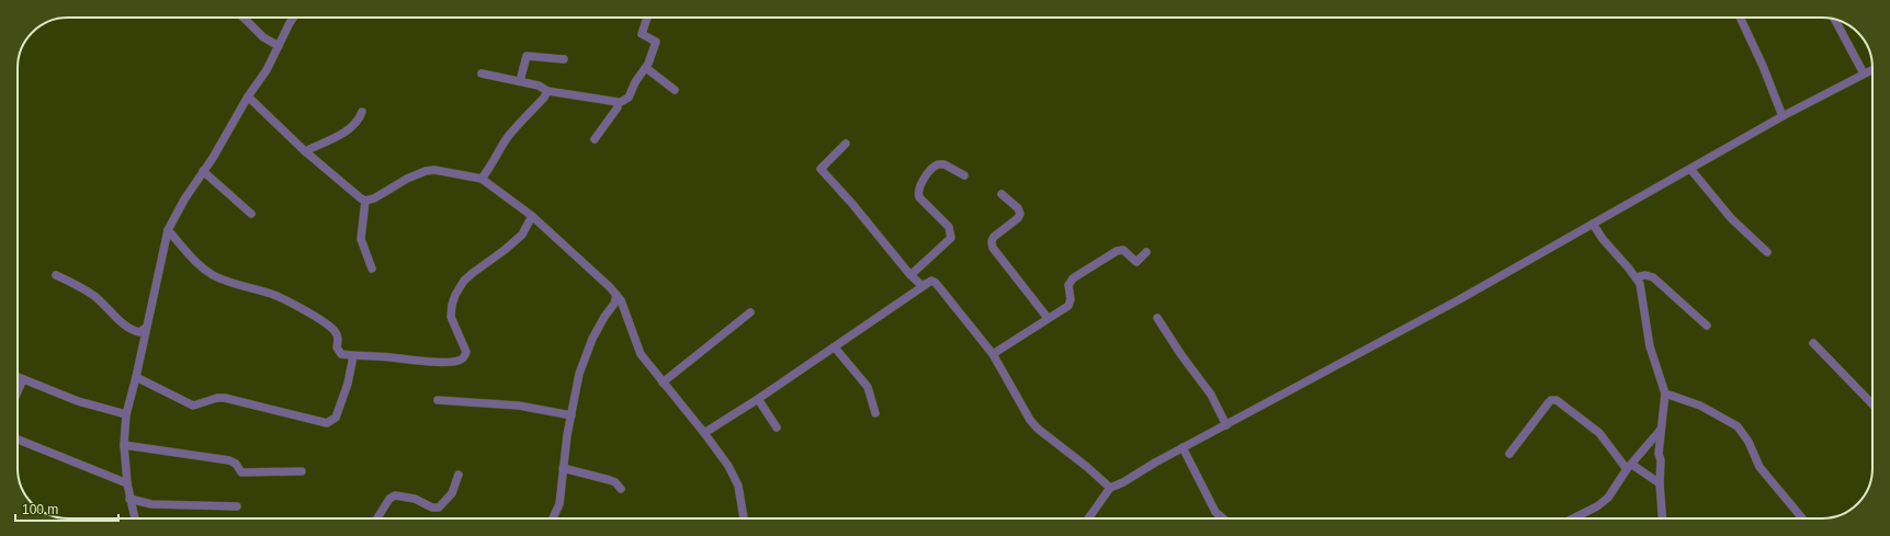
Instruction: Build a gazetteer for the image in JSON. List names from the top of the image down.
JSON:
{
  "scale_bar": "100 m"
}
